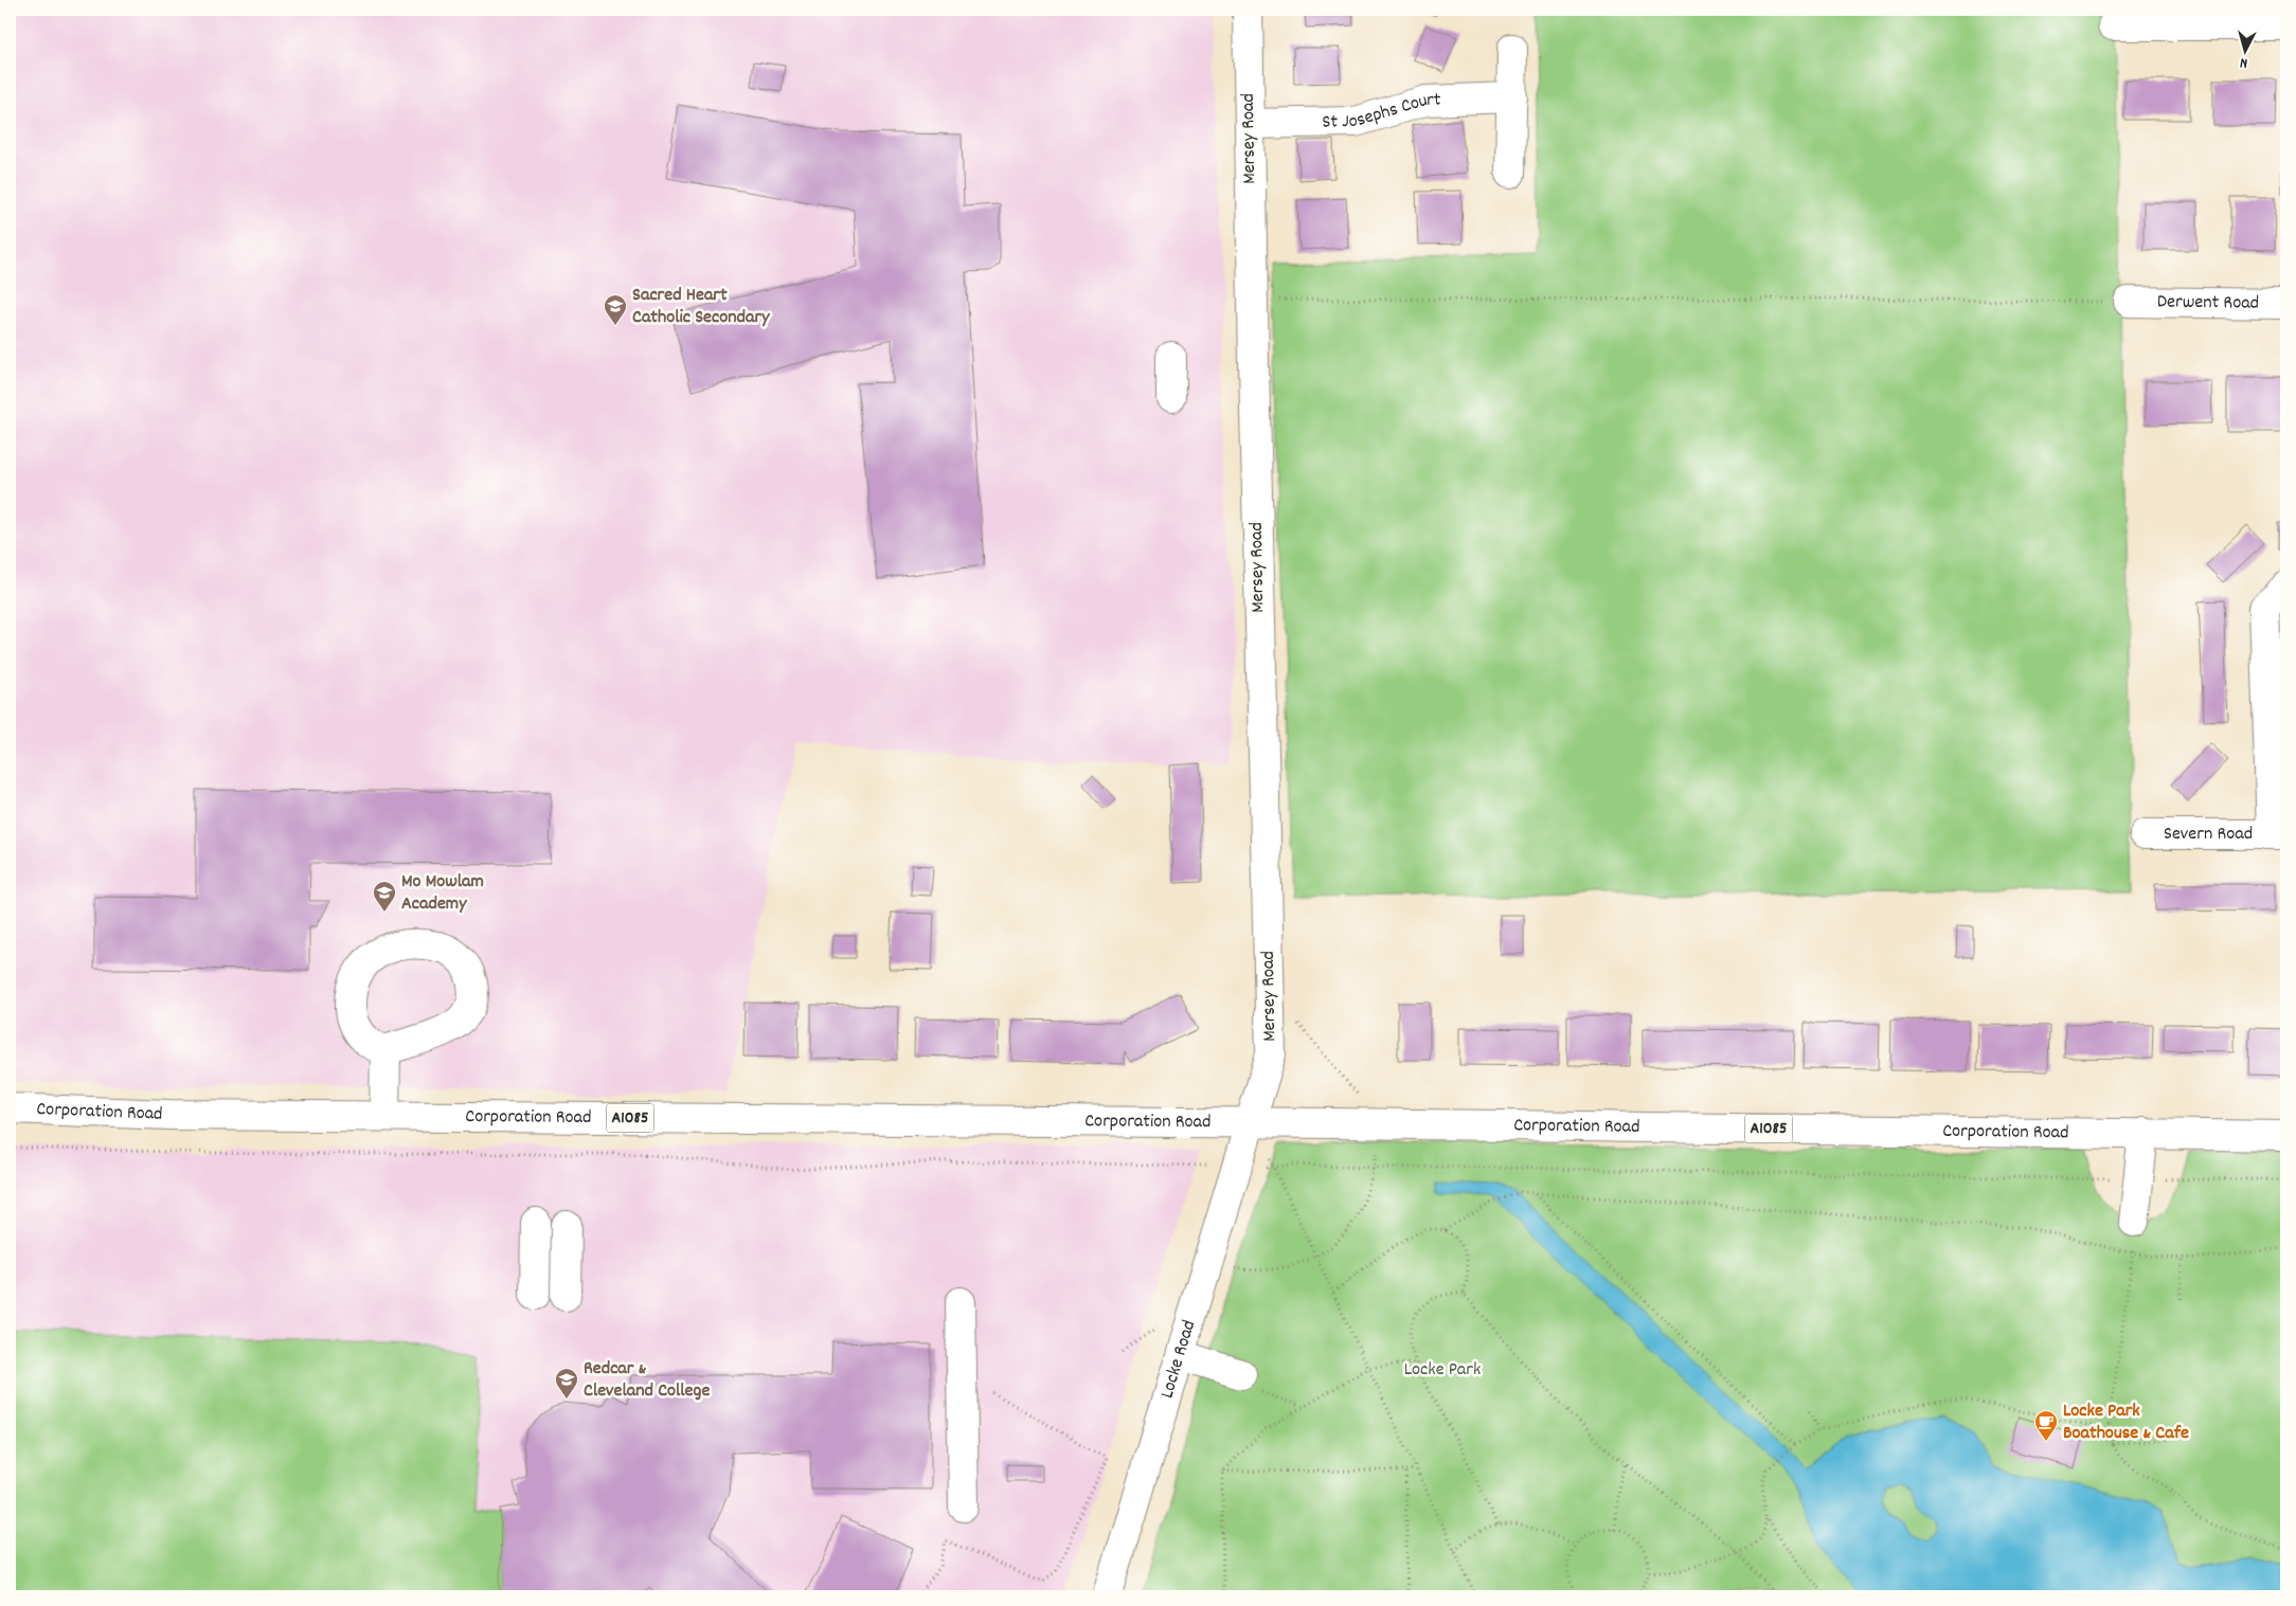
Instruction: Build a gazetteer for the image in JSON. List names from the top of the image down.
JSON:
{
  "streets": {
    "street": [
      "St Josephs Court",
      "Mersey Road",
      "Derwent Road",
      "Severn Road",
      "Corporation Road",
      "A1085",
      "Locke Road"
    ]
  },
  "crossings": [
    ["St Josephs Court", "Mersey Road"],
    ["Mersey Road", "Corporation Road"],
    ["Mersey Road", "Locke Road"],
    ["Corporation Road", "Locke Road"]
  ],
  "parks": ["Locke Park"],
  "places": {
    "school or university": ["Sacred Heart Catholic Secondary", "Mo Mowlam Academy", "Redcar & Cleveland College"],
    "cafe": ["Locke Park Boathouse & Cafe"]
  },
  "north": "bottom"
}
